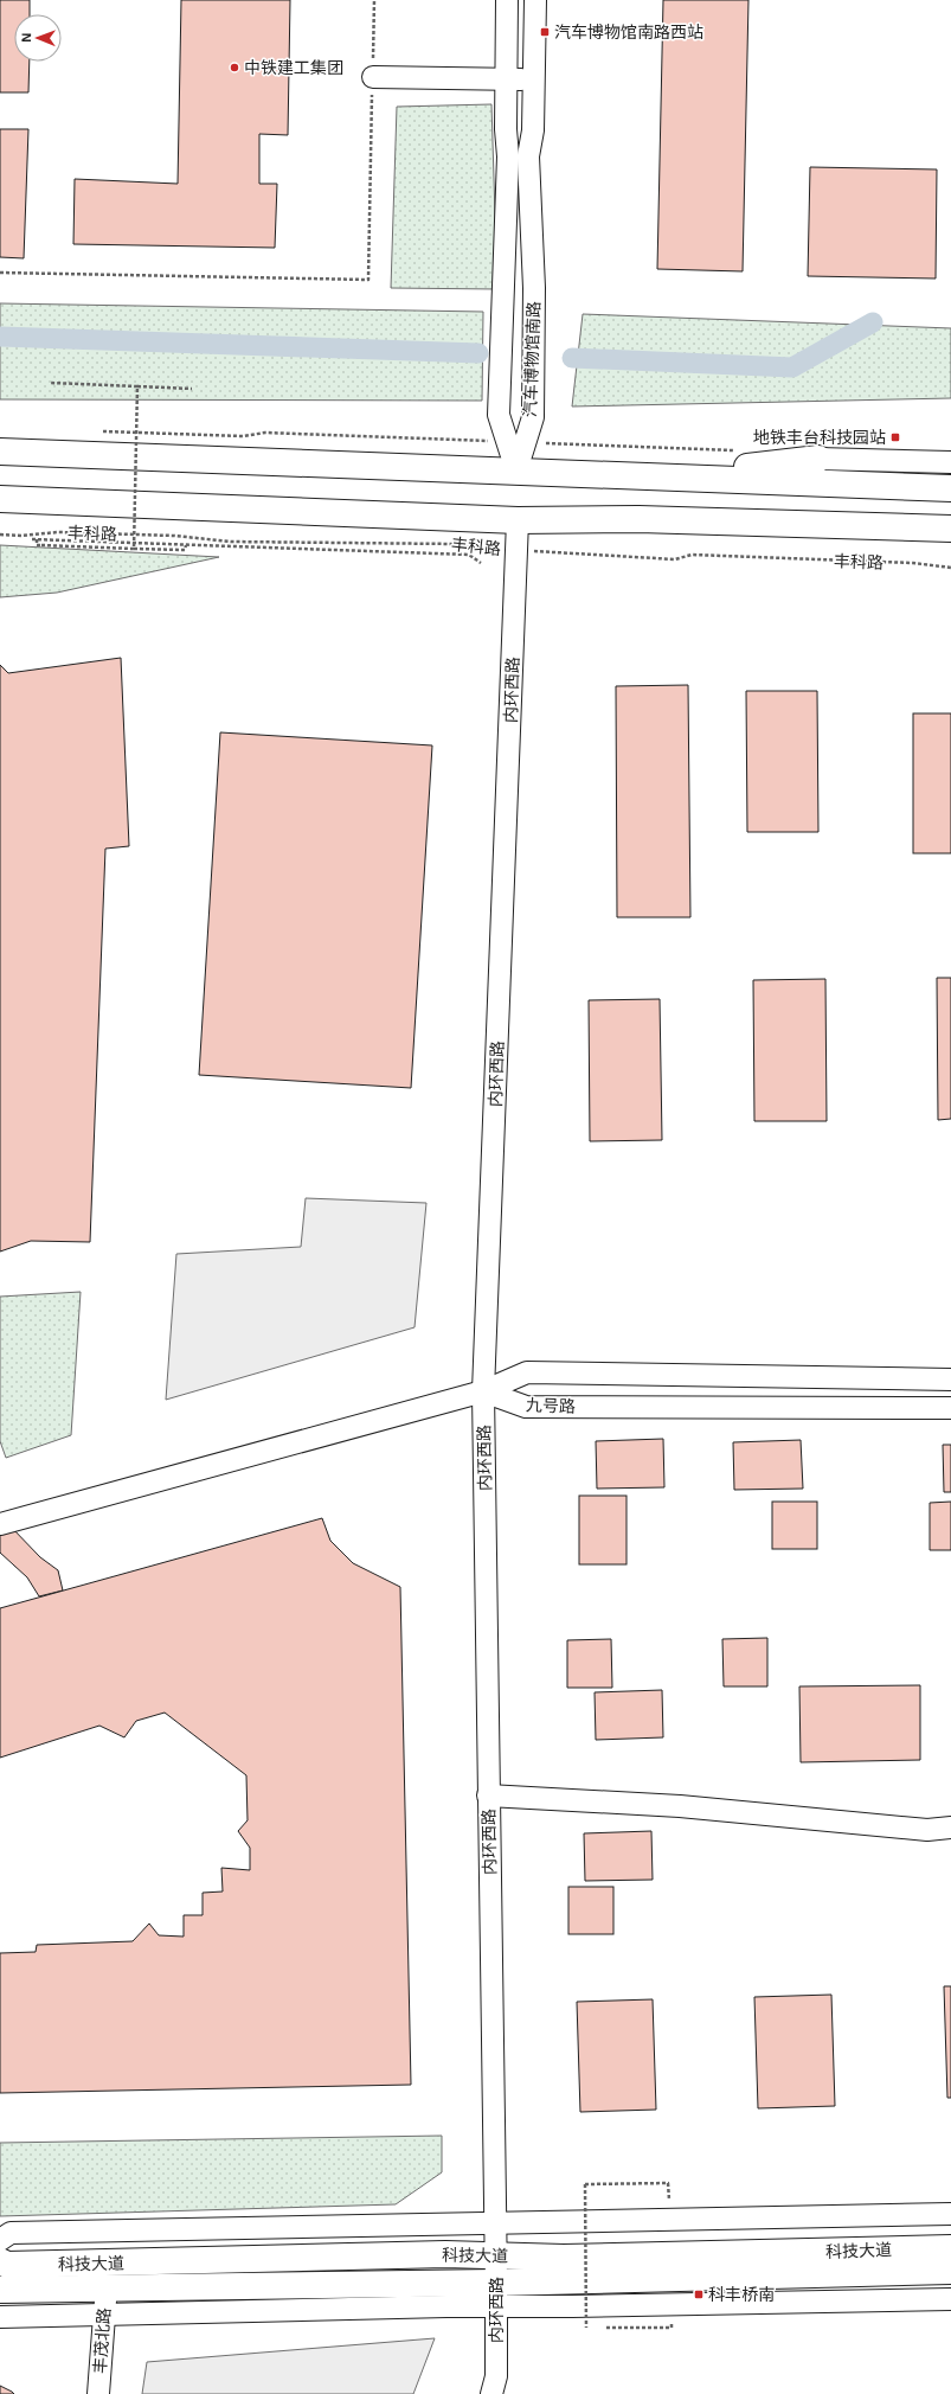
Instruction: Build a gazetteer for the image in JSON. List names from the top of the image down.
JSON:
{
  "streets": {
    "main road": ["丰科路", "科技大道"],
    "street": [
      "汽车博物馆南路",
      "内环西路",
      "九号路",
      "丰茂北路"
    ]
  },
  "crossings": [
    ["丰科路", "内环西路"],
    ["内环西路", "九号路"],
    ["内环西路", "科技大道"],
    ["科技大道", "丰茂北路"]
  ],
  "places": {
    "transit": ["汽车博物馆南路西站", "地铁丰台科技园站", "科丰桥南"],
    "other": ["中铁建工集团"]
  },
  "north": "left"
}
